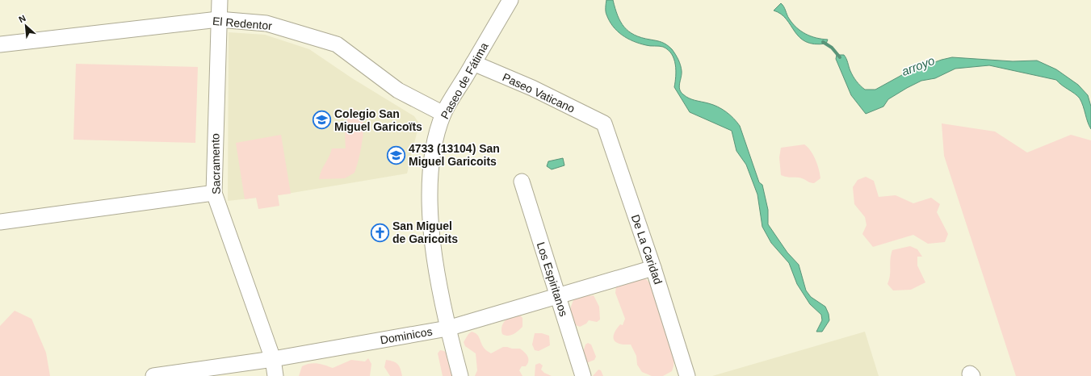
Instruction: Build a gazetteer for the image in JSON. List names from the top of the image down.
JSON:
{
  "streets": {
    "street": [
      "El Redentor",
      "Paseo de Fátima",
      "Paseo Vaticano",
      "Sacramento",
      "De La Caridad",
      "Los Espiritanos",
      "Dominicos"
    ]
  },
  "crossings": [
    ["El Redentor", "Paseo de Fátima"],
    ["El Redentor", "Sacramento"],
    ["Paseo de Fátima", "Paseo Vaticano"],
    ["Paseo de Fátima", "Dominicos"],
    ["Paseo Vaticano", "De La Caridad"],
    ["Sacramento", "Dominicos"],
    ["De La Caridad", "Dominicos"],
    ["Los Espiritanos", "Dominicos"]
  ],
  "water": ["arroyo"],
  "places": {
    "school or university": ["Colegio San Miguel Garicoïts", "4733 (13104) San Miguel Garicoits"],
    "church": ["San Miguel de Garicoits"]
  },
  "north": "top left"
}
